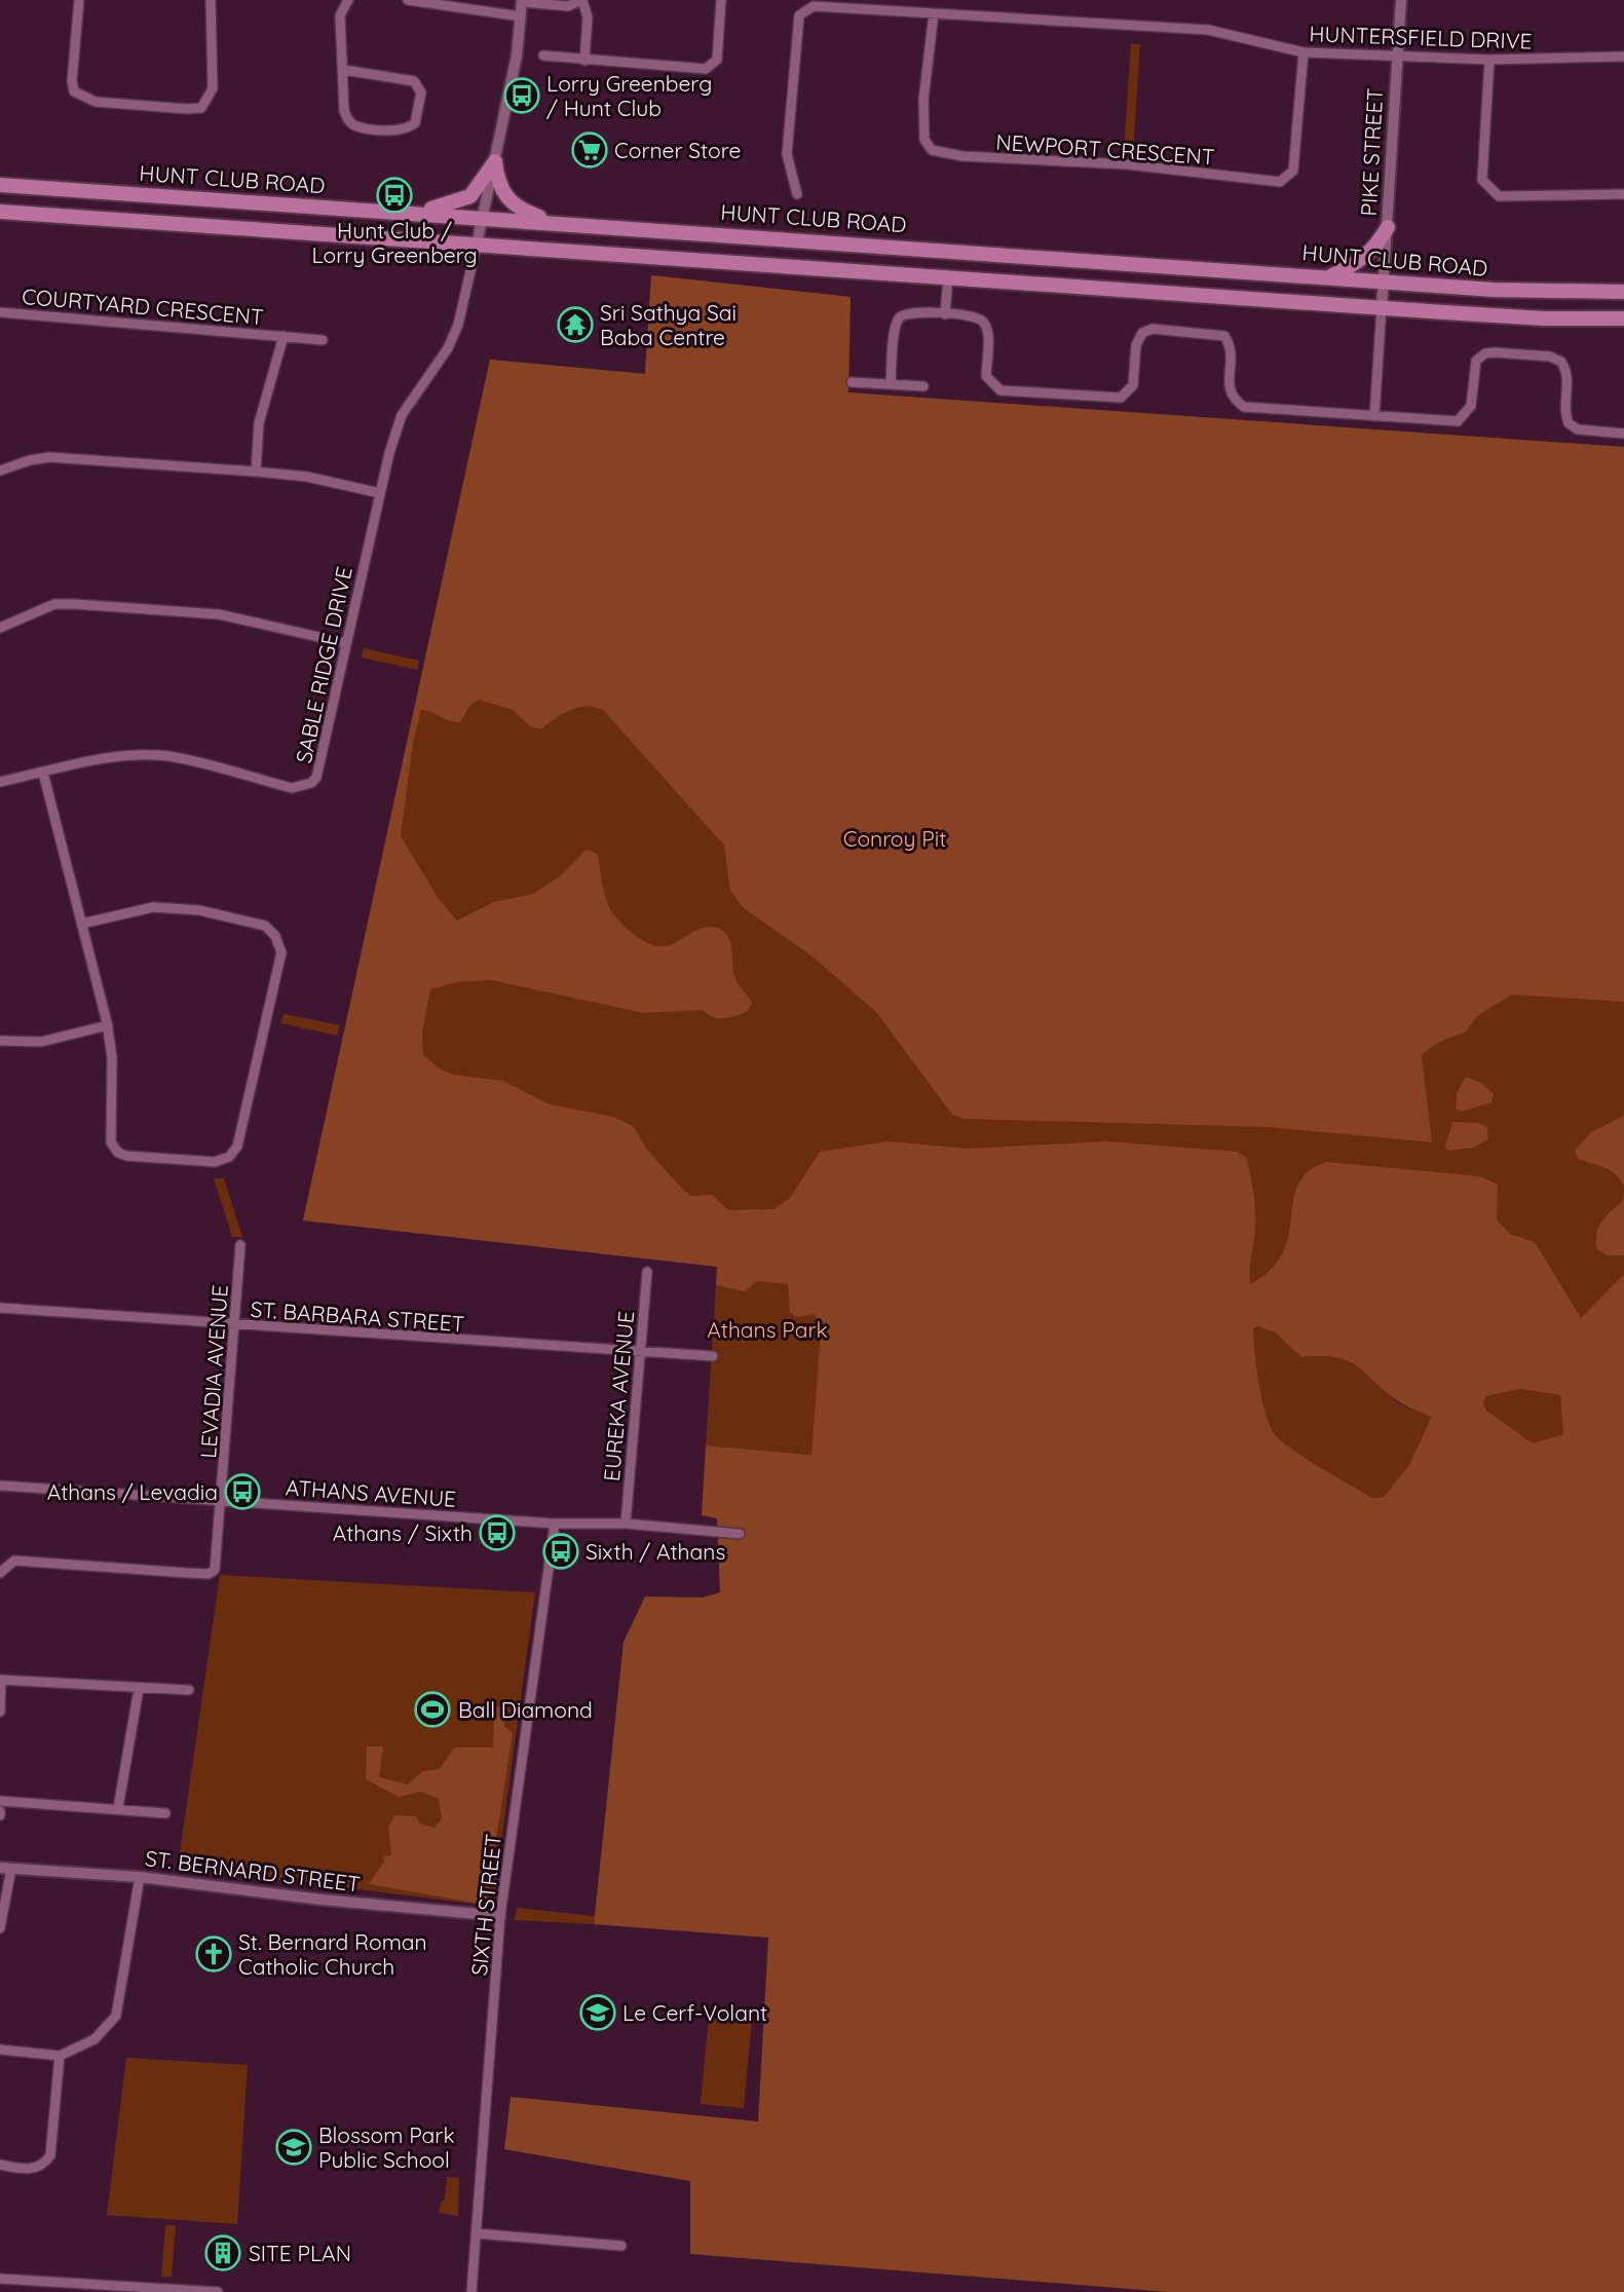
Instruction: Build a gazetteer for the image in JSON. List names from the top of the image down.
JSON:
{
  "streets": {
    "main road": ["HUNT CLUB ROAD"],
    "street": [
      "HUNTERSFIELD DRIVE",
      "NEWPORT CRESCENT",
      "PIKE STREET",
      "COURTYARD CRESCENT",
      "SABLE RIDGE DRIVE",
      "ST. BARBARA STREET",
      "LEVADIA AVENUE",
      "EUREKA AVENUE",
      "ATHANS AVENUE",
      "ST. BERNARD STREET",
      "SIXTH STREET"
    ]
  },
  "crossings": [
    ["HUNTERSFIELD DRIVE", "NEWPORT CRESCENT"],
    ["HUNTERSFIELD DRIVE", "PIKE STREET"],
    ["PIKE STREET", "HUNT CLUB ROAD"],
    ["ST. BARBARA STREET", "LEVADIA AVENUE"],
    ["ST. BARBARA STREET", "EUREKA AVENUE"],
    ["LEVADIA AVENUE", "ATHANS AVENUE"],
    ["EUREKA AVENUE", "ATHANS AVENUE"],
    ["ATHANS AVENUE", "SIXTH STREET"],
    ["ST. BERNARD STREET", "SIXTH STREET"]
  ],
  "parks": ["Conroy Pit", "Athans Park"],
  "places": {
    "bus stop": [
      "Lorry Greenberg / Hunt Club",
      "Hunt Club / Lorry Greenberg",
      "Athans / Levadia",
      "Athans / Sixth",
      "Sixth / Athans"
    ],
    "supermarket": ["Corner Store"],
    "temple": ["Sri Sathya Sai Baba Centre"],
    "sports": ["Ball Diamond"],
    "church": ["St. Bernard Roman Catholic Church"],
    "school or university": ["Le Cerf-Volant", "Blossom Park Public School"],
    "building": ["SITE PLAN"]
  }
}
